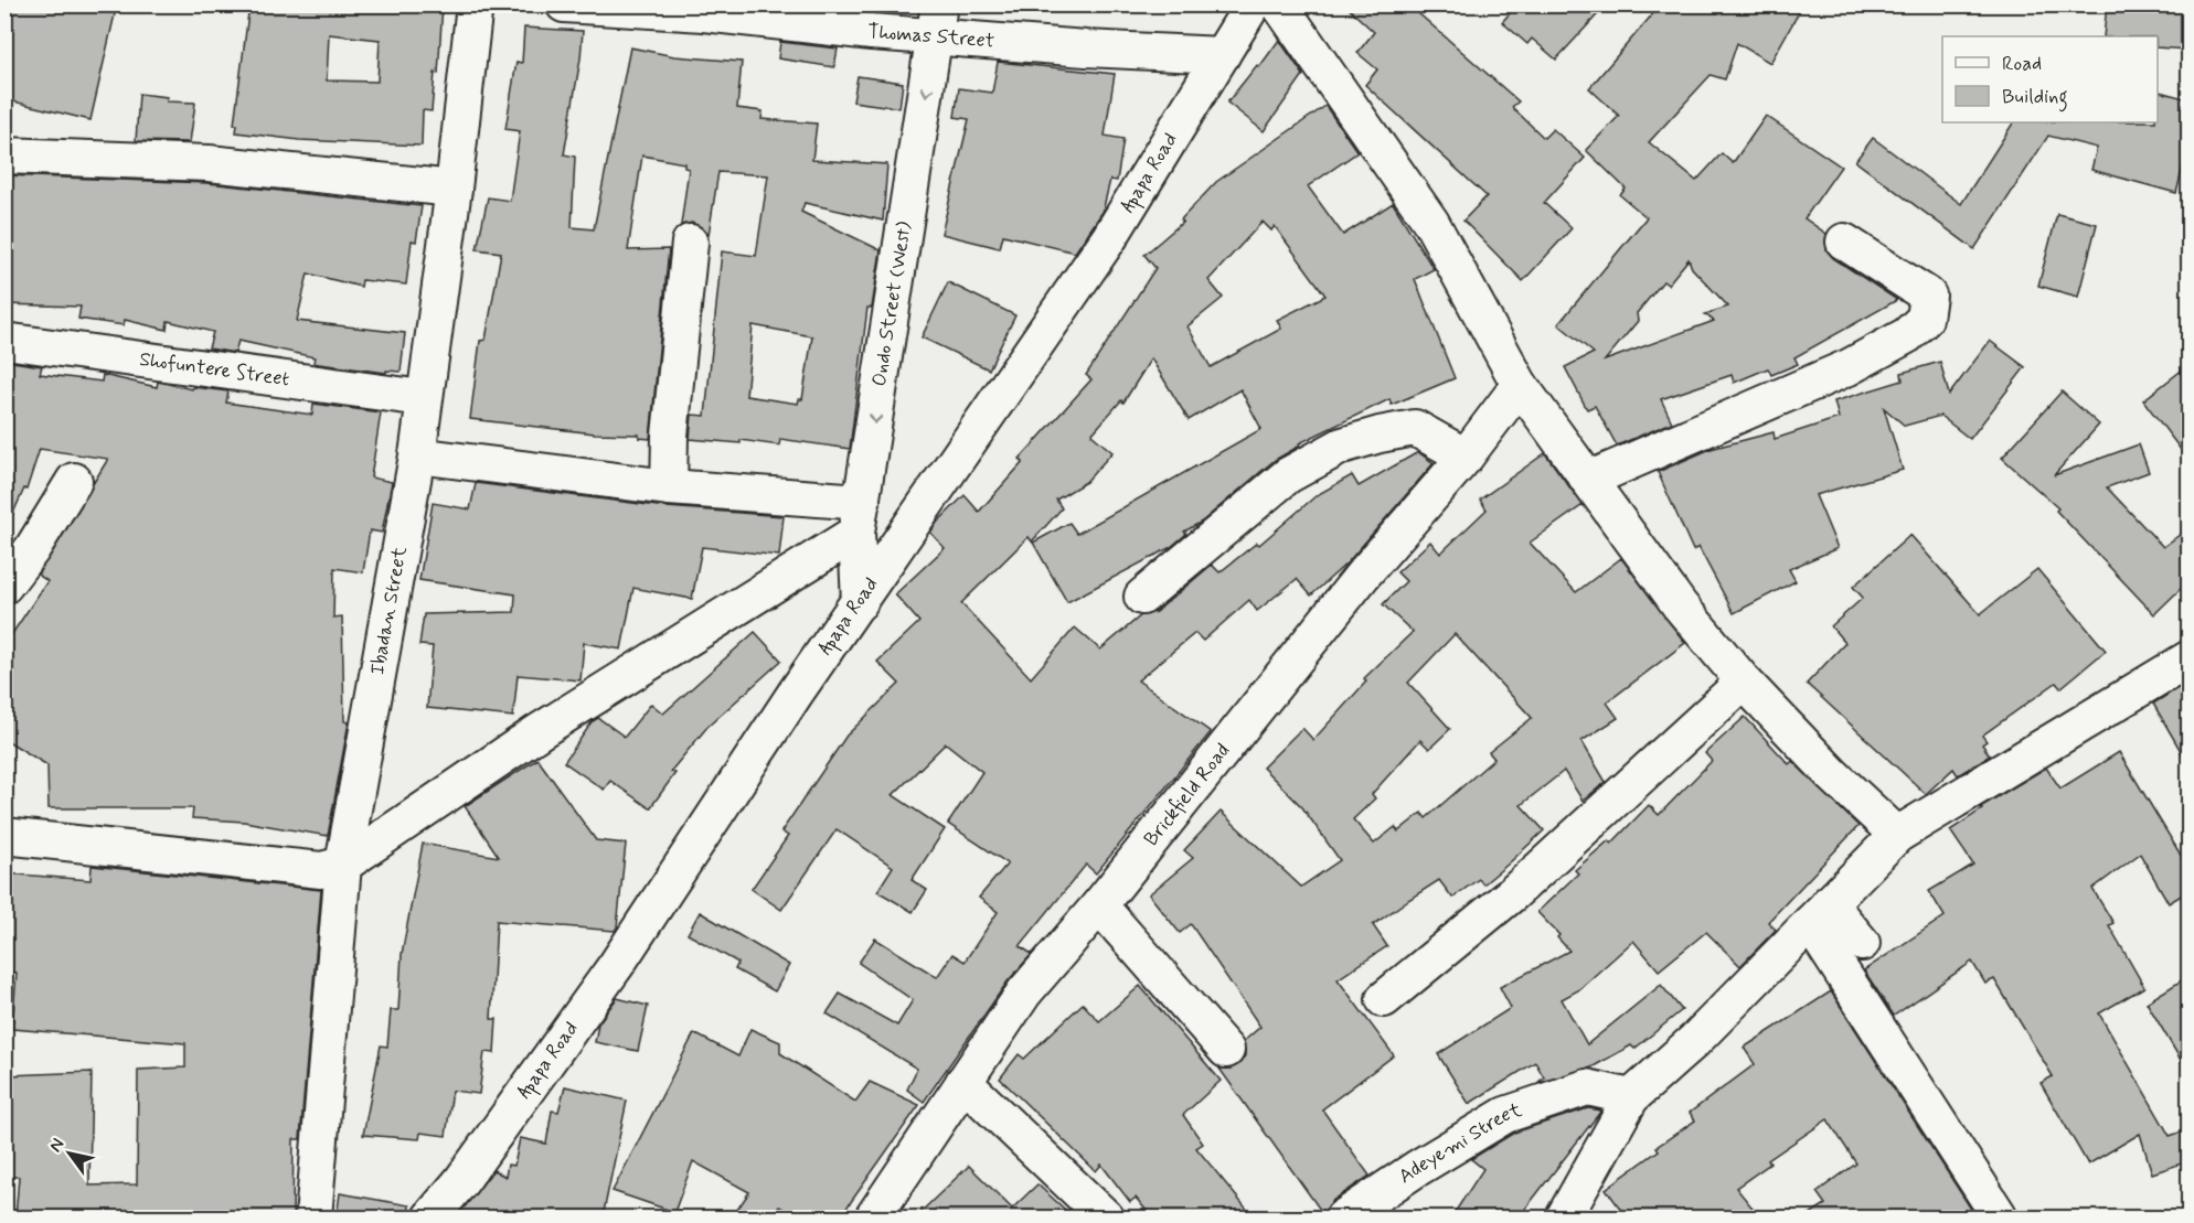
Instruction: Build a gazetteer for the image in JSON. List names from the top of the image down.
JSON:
{
  "streets": {
    "street": [
      "Thomas Street",
      "Apapa Road",
      "Ondo Street (West)",
      "Shofuntere Street",
      "Ibadan Street",
      "Brickfield Road",
      "Adeyemi Street"
    ]
  },
  "crossings": [
    ["Thomas Street", "Apapa Road"],
    ["Thomas Street", "Ondo Street (West)"],
    ["Apapa Road", "Ondo Street (West)"],
    ["Shofuntere Street", "Ibadan Street"]
  ],
  "legend": ["Road", "Building"],
  "north": "top left"
}
